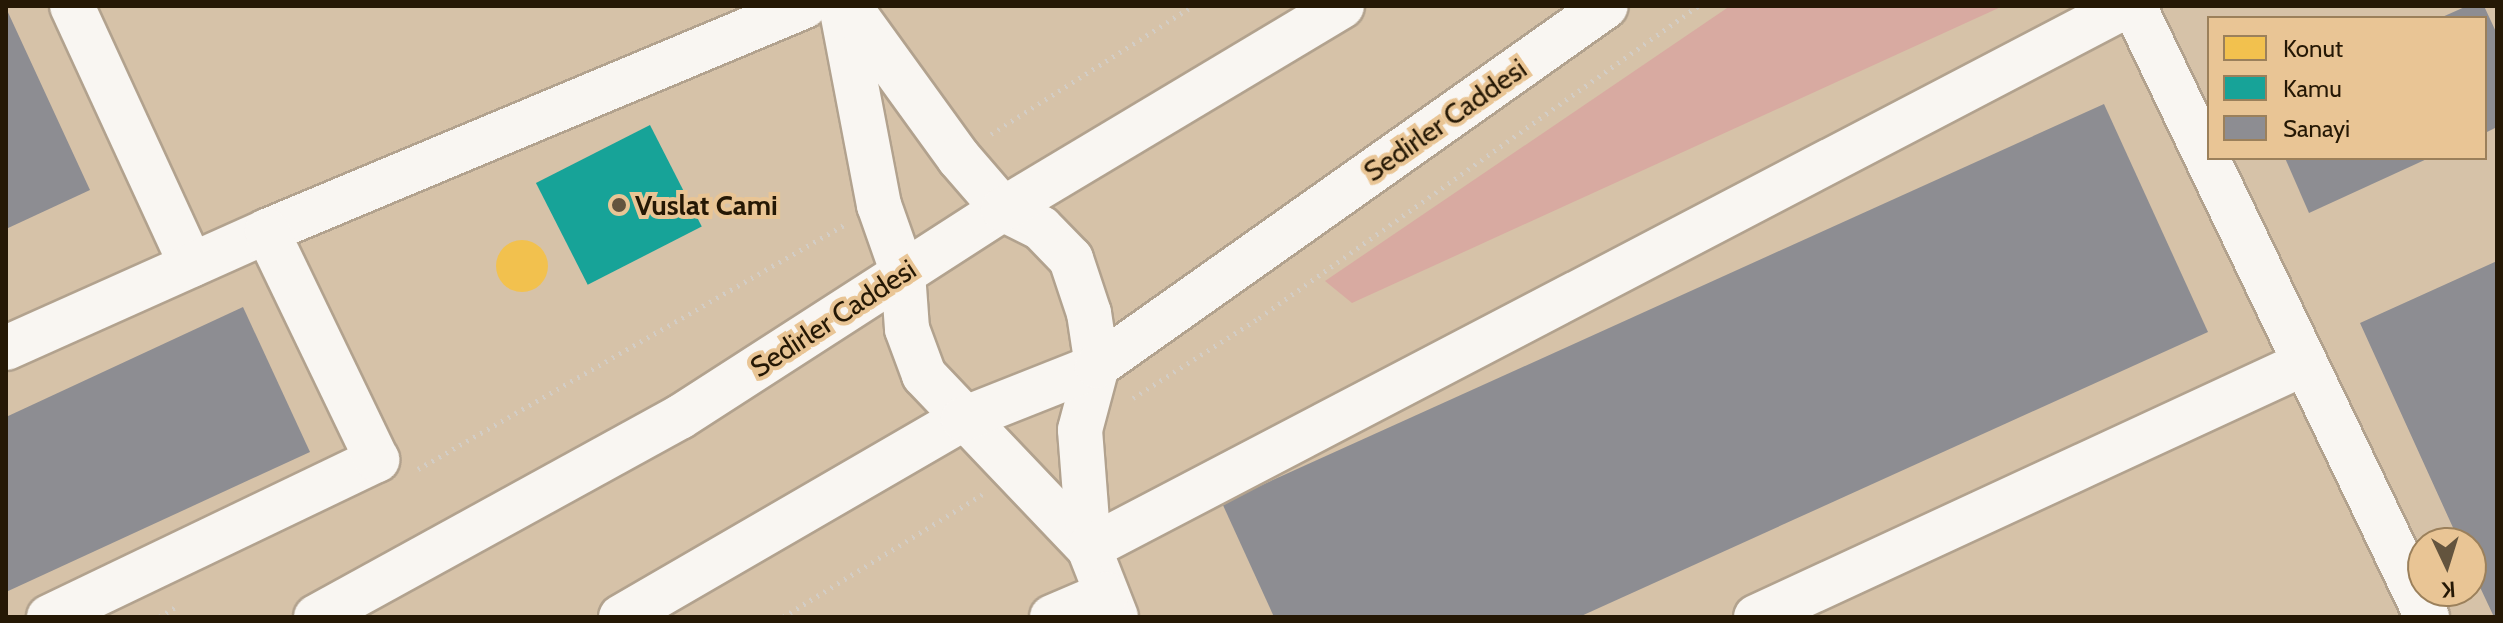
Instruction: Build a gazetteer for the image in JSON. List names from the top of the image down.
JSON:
{
  "streets": {
    "street": ["Sedirler Caddesi"]
  },
  "places": ["Vuslat Cami"],
  "legend": ["Konut", "Kamu", "Sanayi"],
  "north": "bottom"
}
